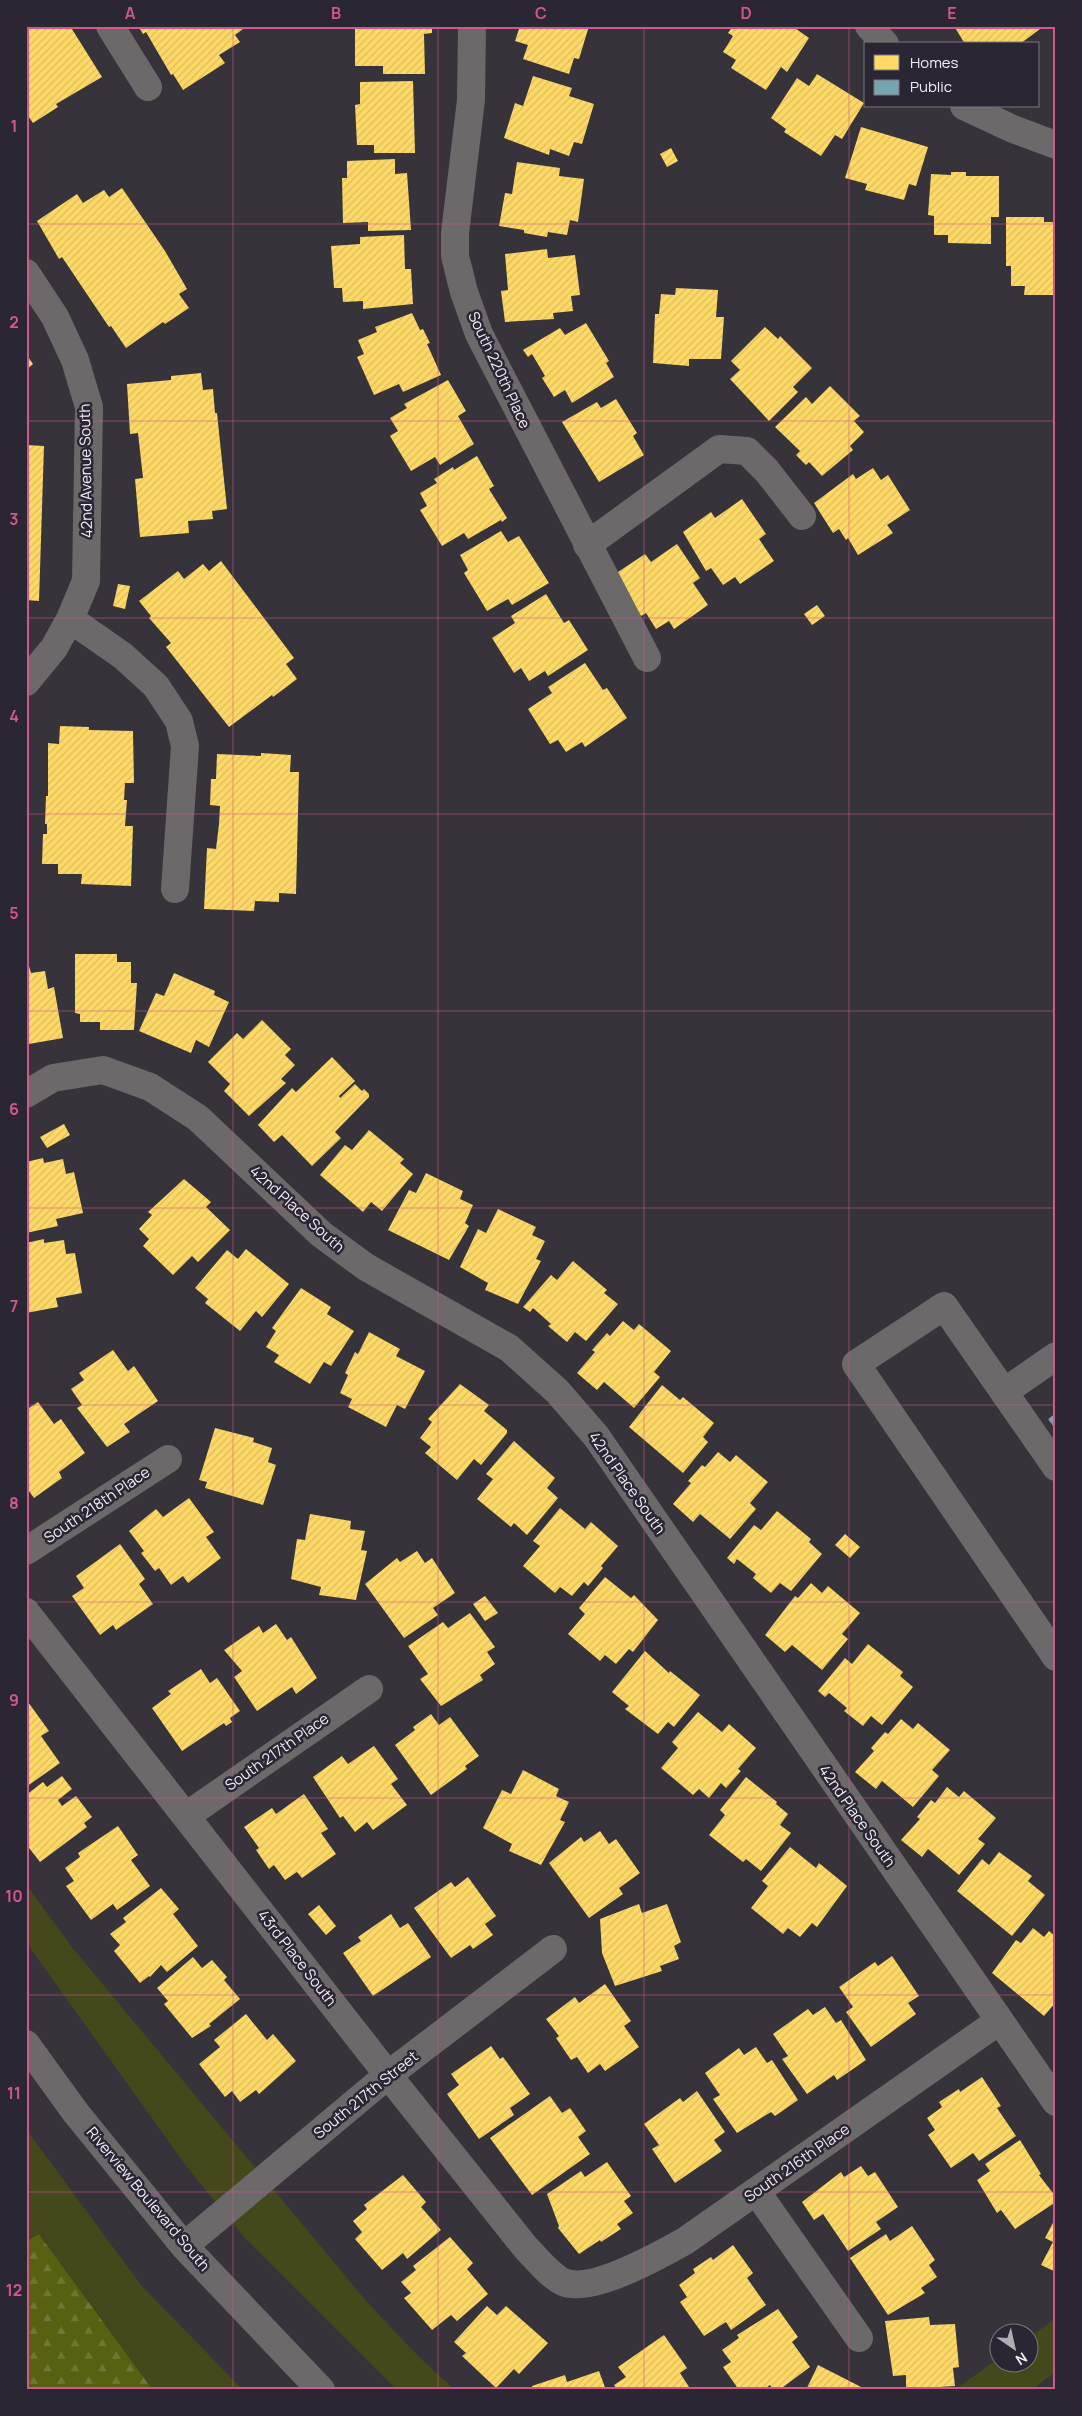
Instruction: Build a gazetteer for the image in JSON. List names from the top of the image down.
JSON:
{
  "streets": {
    "street": [
      "South 220th Place",
      "42nd Avenue South",
      "42nd Place South",
      "South 218th Place",
      "South 217th Place",
      "43rd Place South",
      "South 217th Street",
      "South 216th Place",
      "Riverview Boulevard South"
    ]
  },
  "crossings": [
    ["42nd Place South", "South 216th Place"],
    ["South 217th Place", "43rd Place South"],
    ["43rd Place South", "South 217th Street"],
    ["43rd Place South", "South 216th Place"],
    ["South 217th Street", "Riverview Boulevard South"]
  ],
  "legend": ["Homes", "Public"],
  "north": "bottom right",
  "grid": {
    "columns": [
      "A",
      "B",
      "C",
      "D",
      "E"
    ],
    "rows": [
      "1",
      "2",
      "3",
      "4",
      "5",
      "6",
      "7",
      "8",
      "9",
      "10",
      "11",
      "12"
    ]
  }
}
